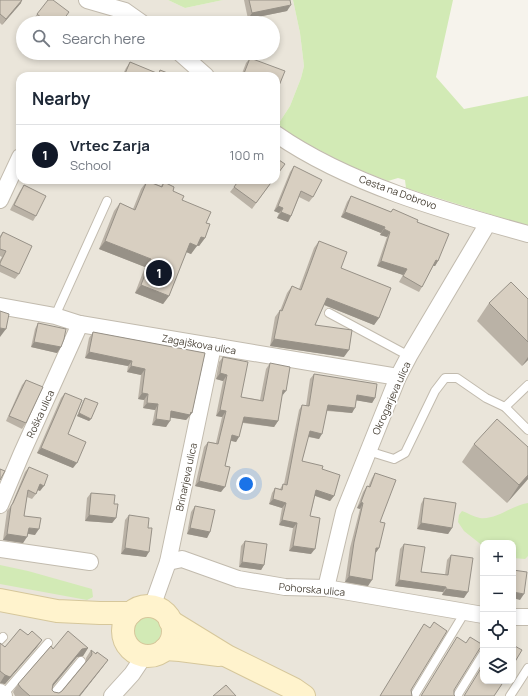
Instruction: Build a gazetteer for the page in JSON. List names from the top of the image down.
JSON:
{
  "streets": {
    "street": [
      "Cesta na Dobrovo",
      "Zagajškova ulica",
      "Okrogarjeva ulica",
      "Roška ulica",
      "Brinarjeva ulica",
      "Pohorska ulica"
    ]
  },
  "crossings": [
    ["Cesta na Dobrovo", "Okrogarjeva ulica"],
    ["Zagajškova ulica", "Okrogarjeva ulica"],
    ["Zagajškova ulica", "Roška ulica"],
    ["Zagajškova ulica", "Brinarjeva ulica"],
    ["Okrogarjeva ulica", "Pohorska ulica"],
    ["Brinarjeva ulica", "Pohorska ulica"]
  ],
  "page": {
    "search": "Search here",
    "heading": "Nearby",
    "list": [
      {
        "mark": "1",
        "name": "Vrtec Zarja",
        "note": "School",
        "value": "100 m"
      }
    ],
    "pins": "1",
    "map_buttons": ["+", "−"]
  }
}
